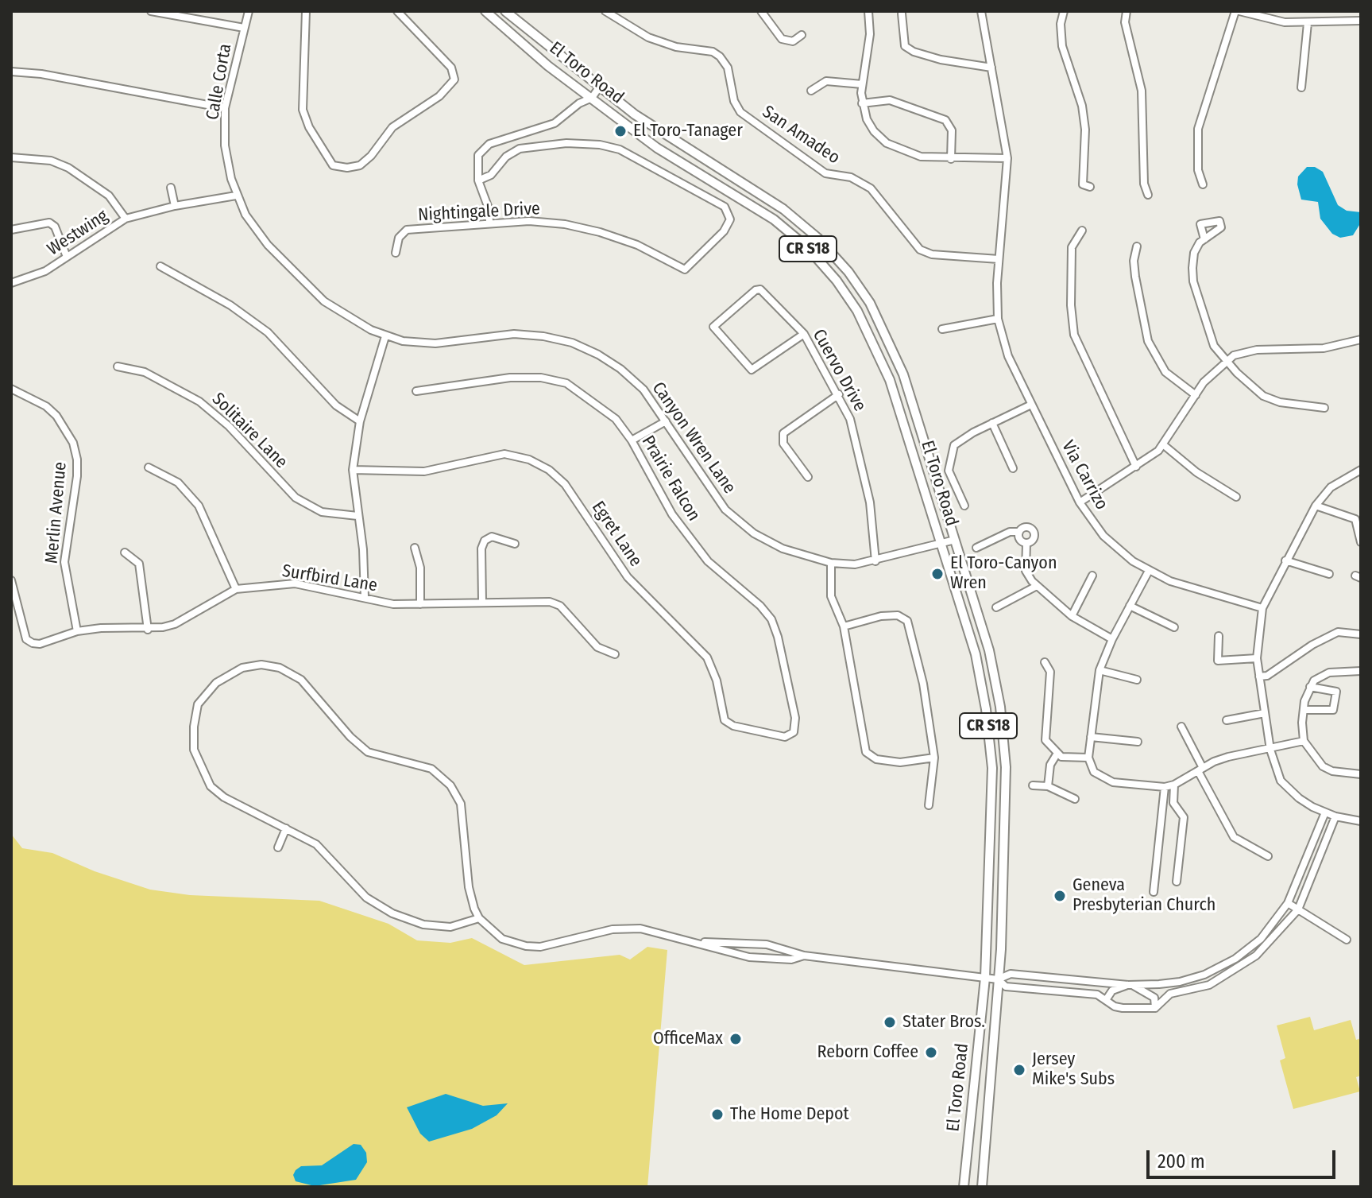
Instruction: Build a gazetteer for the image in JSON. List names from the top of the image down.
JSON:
{
  "streets": {
    "main road": ["El Toro Road", "CR S18"],
    "street": [
      "Calle Corta",
      "San Amadeo",
      "Nightingale Drive",
      "Westwing",
      "Cuervo Drive",
      "Solitaire Lane",
      "Canyon Wren Lane",
      "Via Carrizo",
      "Prairie Falcon",
      "Merlin Avenue",
      "Egret Lane",
      "Surfbird Lane"
    ]
  },
  "crossings": [
    ["El Toro Road", "Canyon Wren Lane"],
    ["Calle Corta", "Westwing"],
    ["Calle Corta", "Canyon Wren Lane"],
    ["San Amadeo", "Via Carrizo"],
    ["Westwing", "Canyon Wren Lane"],
    ["Cuervo Drive", "Canyon Wren Lane"],
    ["Prairie Falcon", "Egret Lane"],
    ["Merlin Avenue", "Surfbird Lane"]
  ],
  "places": [
    "El Toro-Tanager",
    "El Toro-Canyon Wren",
    "Geneva Presbyterian Church",
    "Stater Bros.",
    "OfficeMax",
    "Reborn Coffee",
    "Jersey Mike's Subs",
    "The Home Depot"
  ],
  "scale_bar": "200 m"
}
